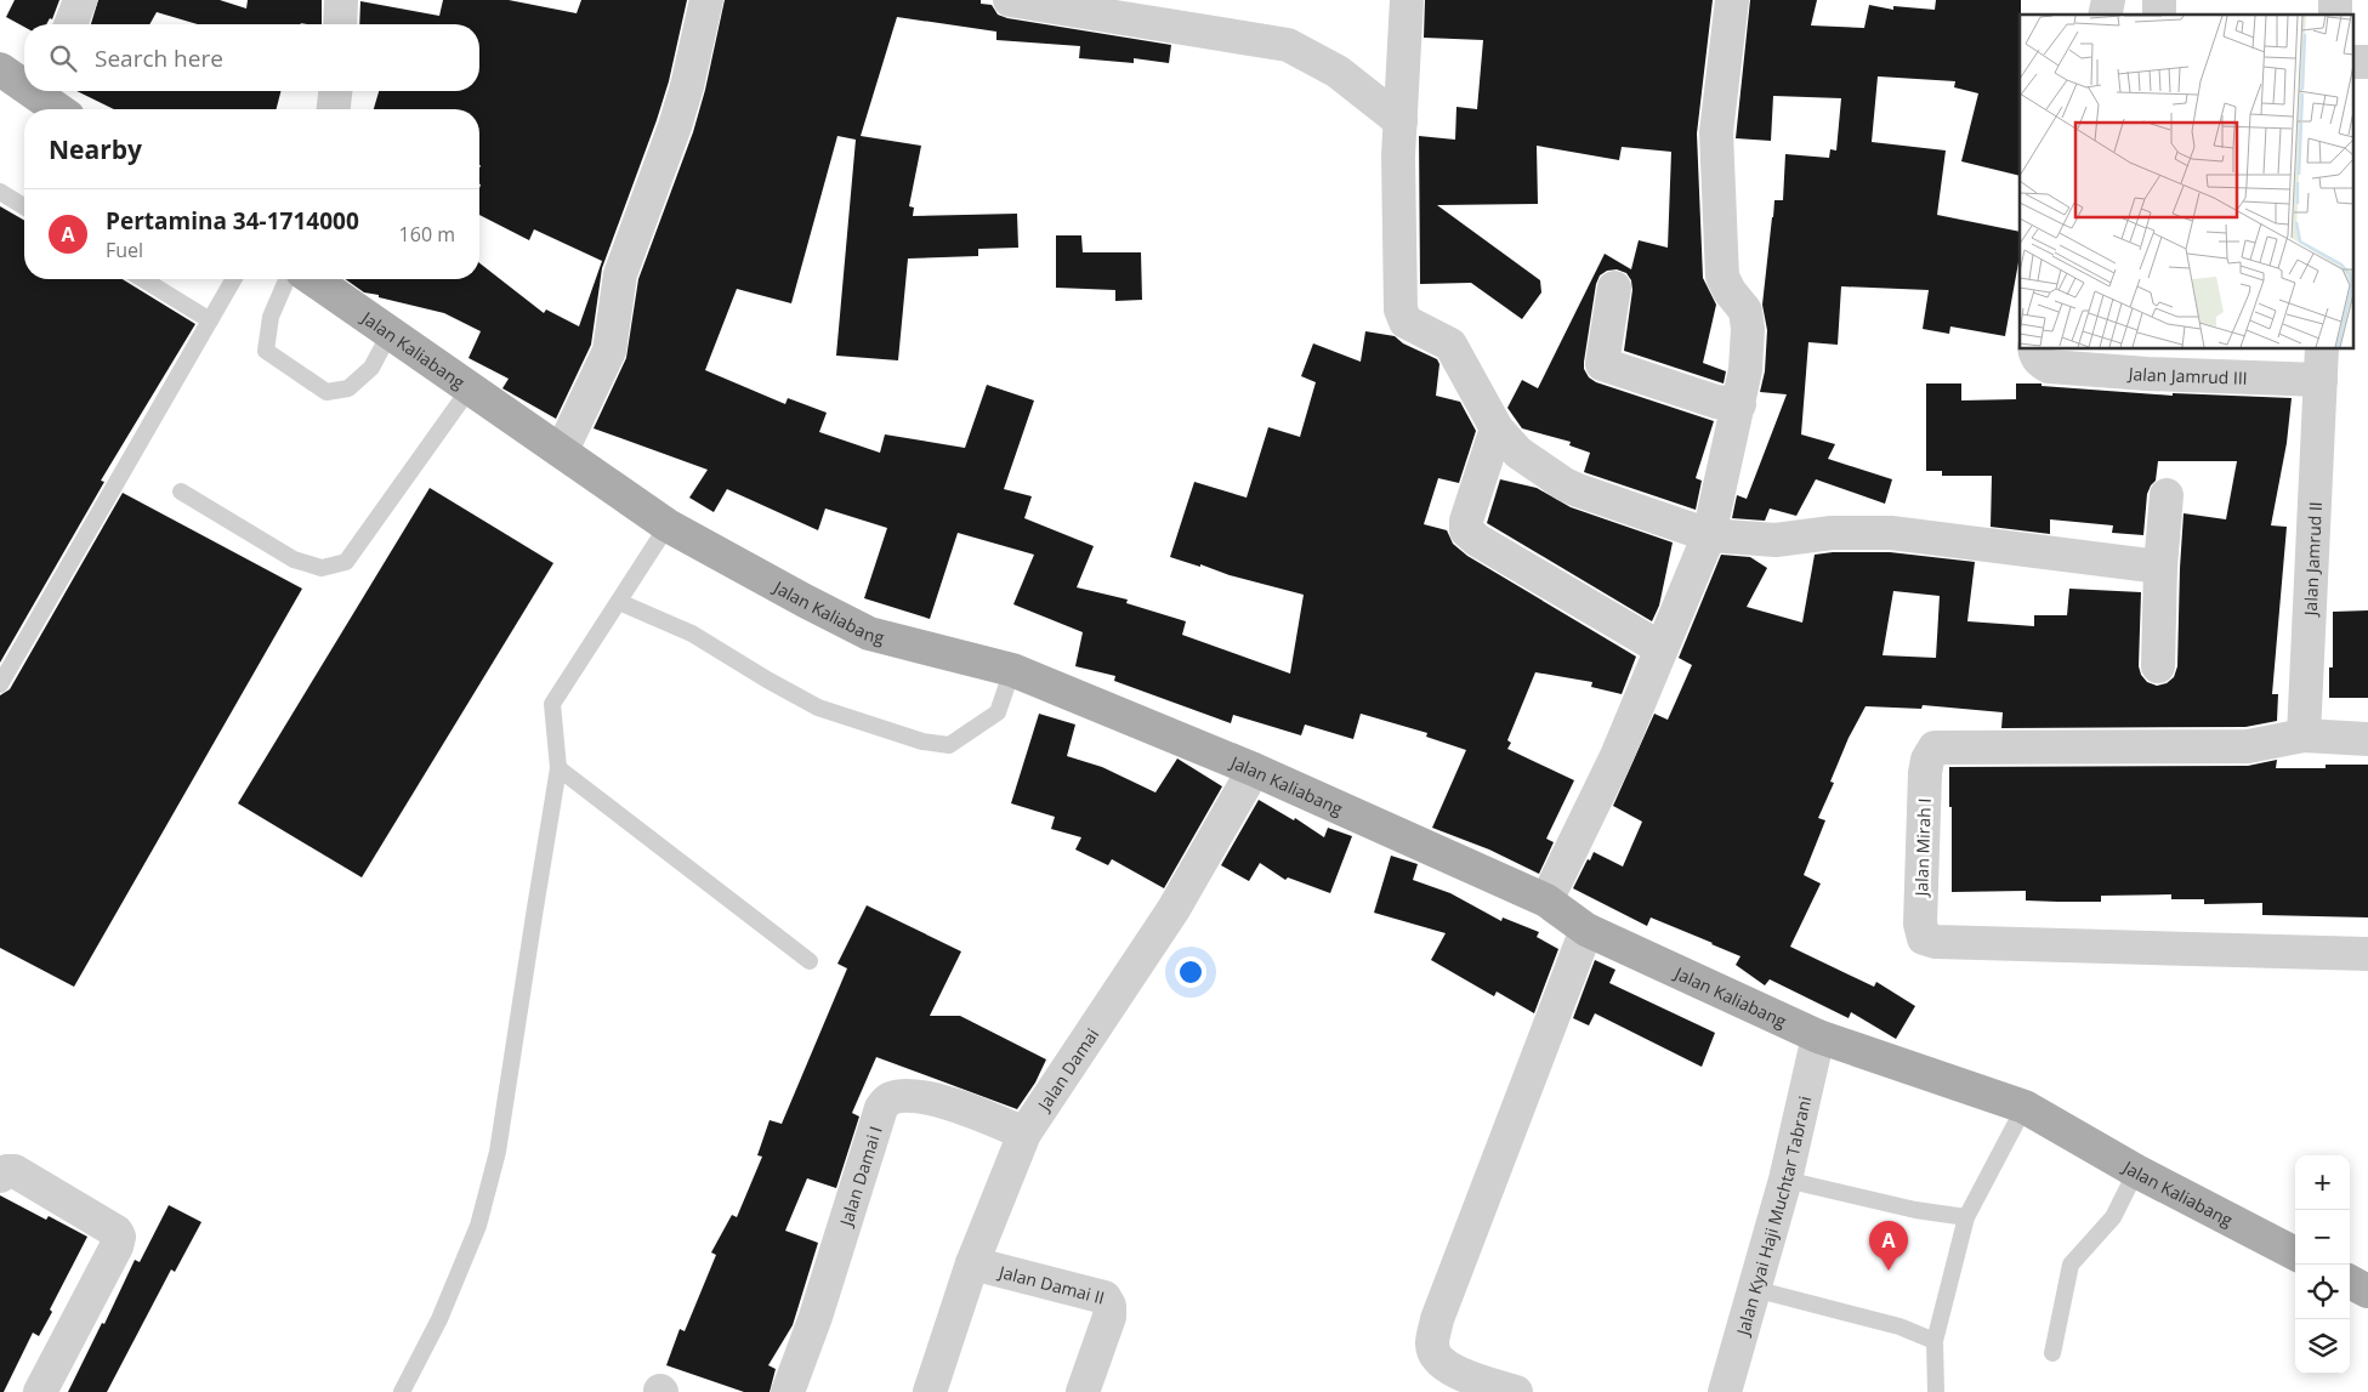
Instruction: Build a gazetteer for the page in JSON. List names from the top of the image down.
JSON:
{
  "streets": {
    "main road": ["Jalan Kaliabang"],
    "street": [
      "Jalan Jamrud III",
      "Jalan Jamrud II",
      "Jalan Mirah I",
      "Jalan Damai",
      "Jalan Damai I",
      "Jalan Kyai Haji Muchtar Tabrani",
      "Jalan Damai II"
    ]
  },
  "crossings": [
    ["Jalan Kaliabang", "Jalan Damai"],
    ["Jalan Kaliabang", "Jalan Kyai Haji Muchtar Tabrani"],
    ["Jalan Jamrud III", "Jalan Jamrud II"],
    ["Jalan Jamrud II", "Jalan Mirah I"],
    ["Jalan Damai", "Jalan Damai I"],
    ["Jalan Damai", "Jalan Damai II"]
  ],
  "page": {
    "search": "Search here",
    "heading": "Nearby",
    "list": [
      {
        "mark": "A",
        "name": "Pertamina 34-1714000",
        "note": "Fuel",
        "value": "160 m"
      }
    ],
    "map_buttons": ["+", "−"],
    "pins": "A"
  }
}
